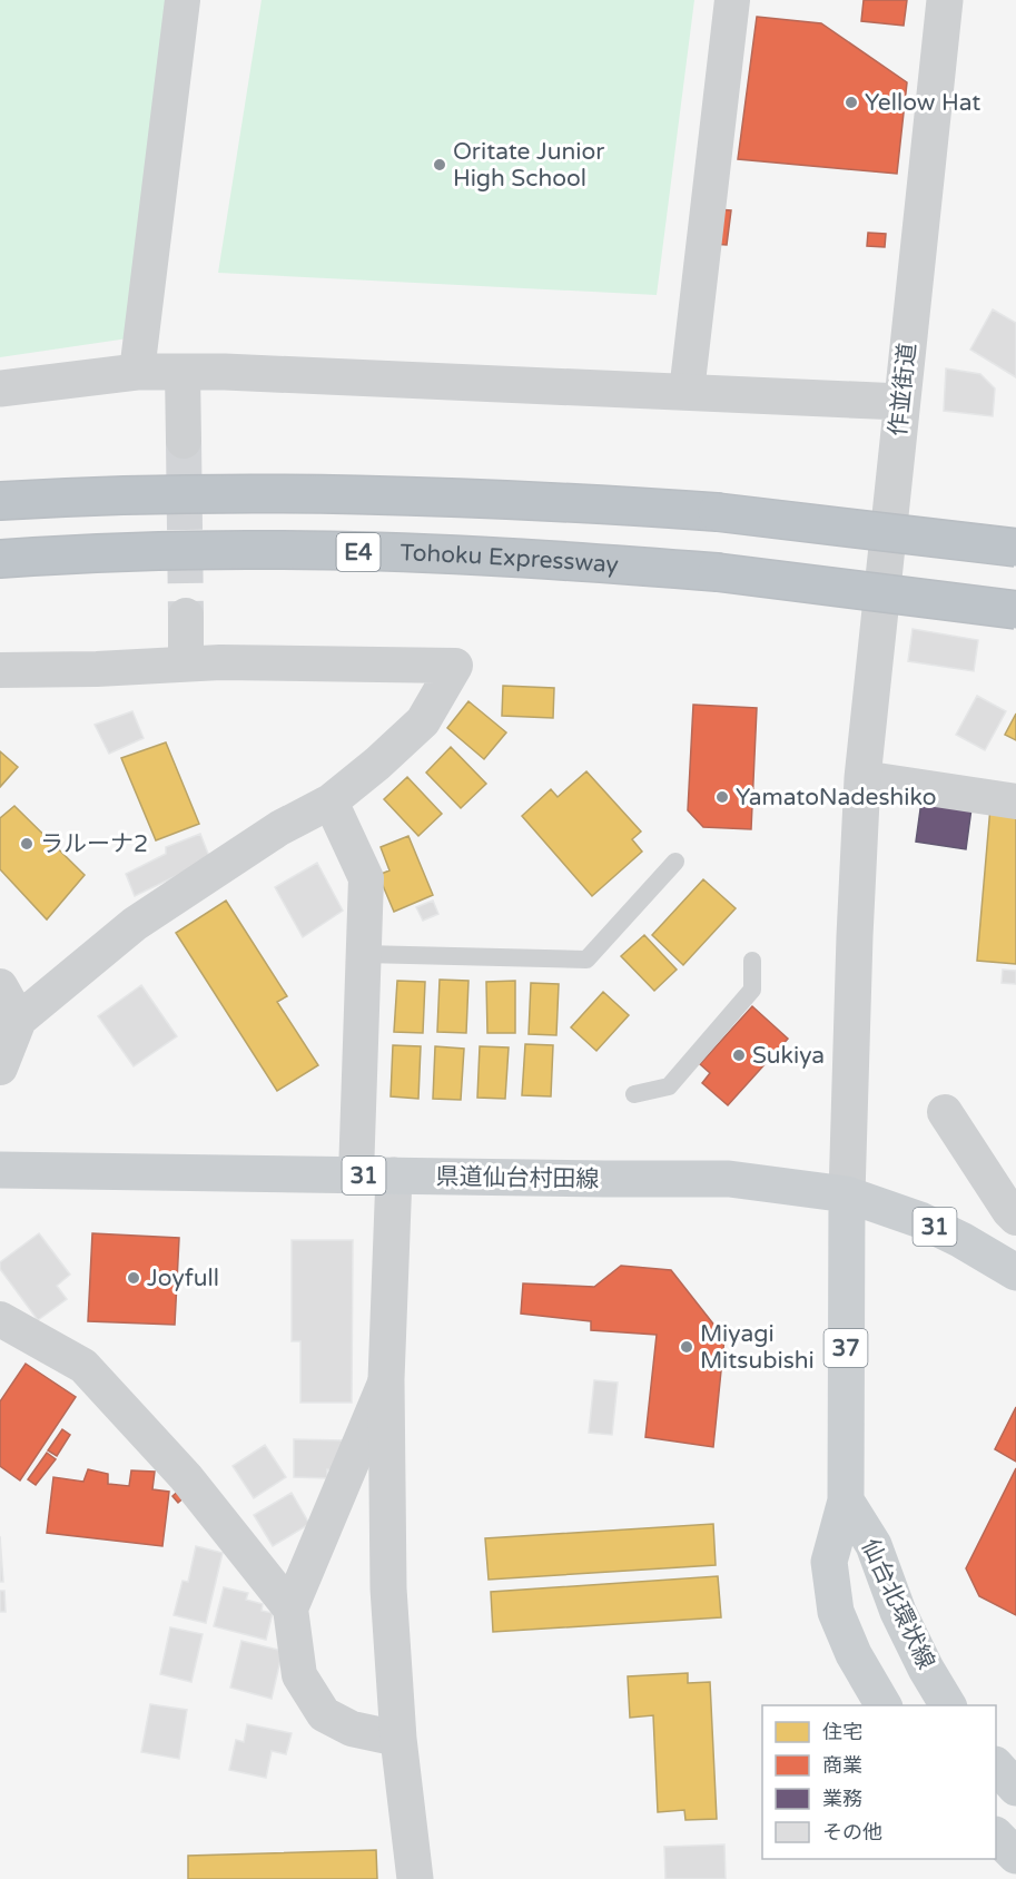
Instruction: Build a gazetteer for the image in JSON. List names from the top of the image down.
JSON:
{
  "streets": {
    "highway": ["E4", "Tohoku Expressway"],
    "main road": [
      "31",
      "県道仙台村田線",
      "37",
      "仙台北環状線"
    ],
    "street": ["作並街道"]
  },
  "crossings": [
    ["作並街道", "県道仙台村田線"],
    ["作並街道", "仙台北環状線"],
    ["県道仙台村田線", "仙台北環状線"]
  ],
  "places": [
    "Yellow Hat",
    "Oritate Junior High School",
    "YamatoNadeshiko",
    "ラルーナ2",
    "Sukiya",
    "Joyfull",
    "Miyagi Mitsubishi"
  ],
  "legend": [
    "住宅",
    "商業",
    "業務",
    "その他"
  ]
}
